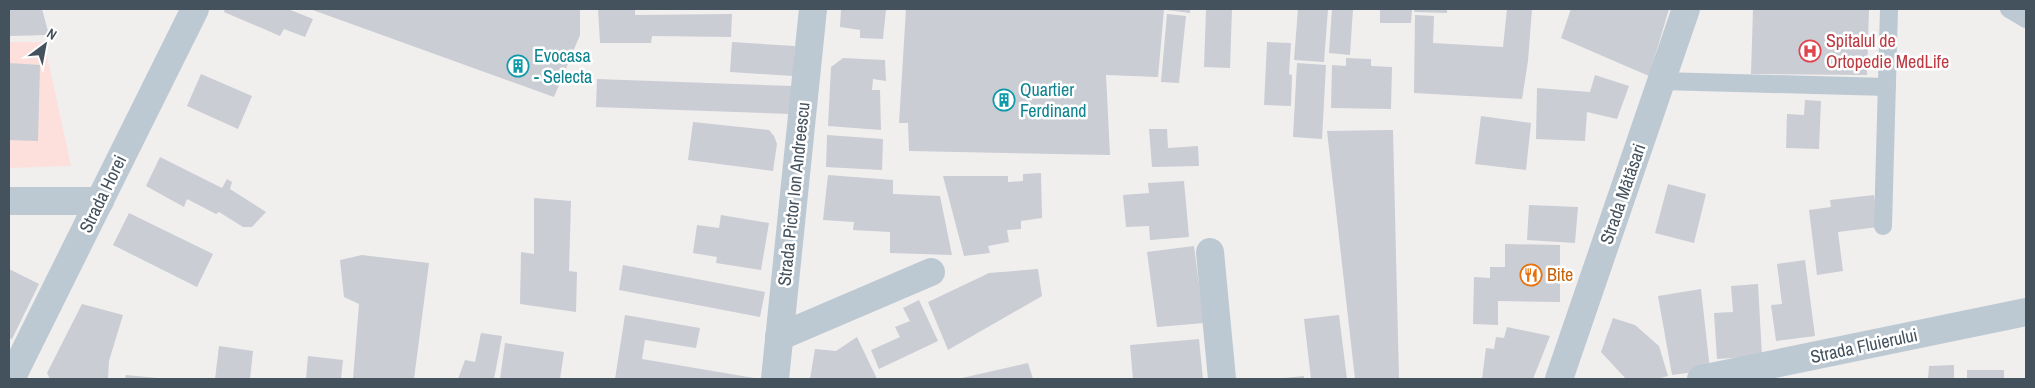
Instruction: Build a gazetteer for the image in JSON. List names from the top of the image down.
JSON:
{
  "streets": {
    "street": [
      "Strada Horei",
      "Strada Pictor Ion Andreescu",
      "Strada Mătăsari",
      "Strada Fluierului"
    ]
  },
  "places": {
    "hospital": ["Spitalul de Ortopedie MedLife"],
    "building": ["Evocasa - Selecta", "Quartier Ferdinand"],
    "restaurant": ["Bite"]
  },
  "north": "top right"
}
